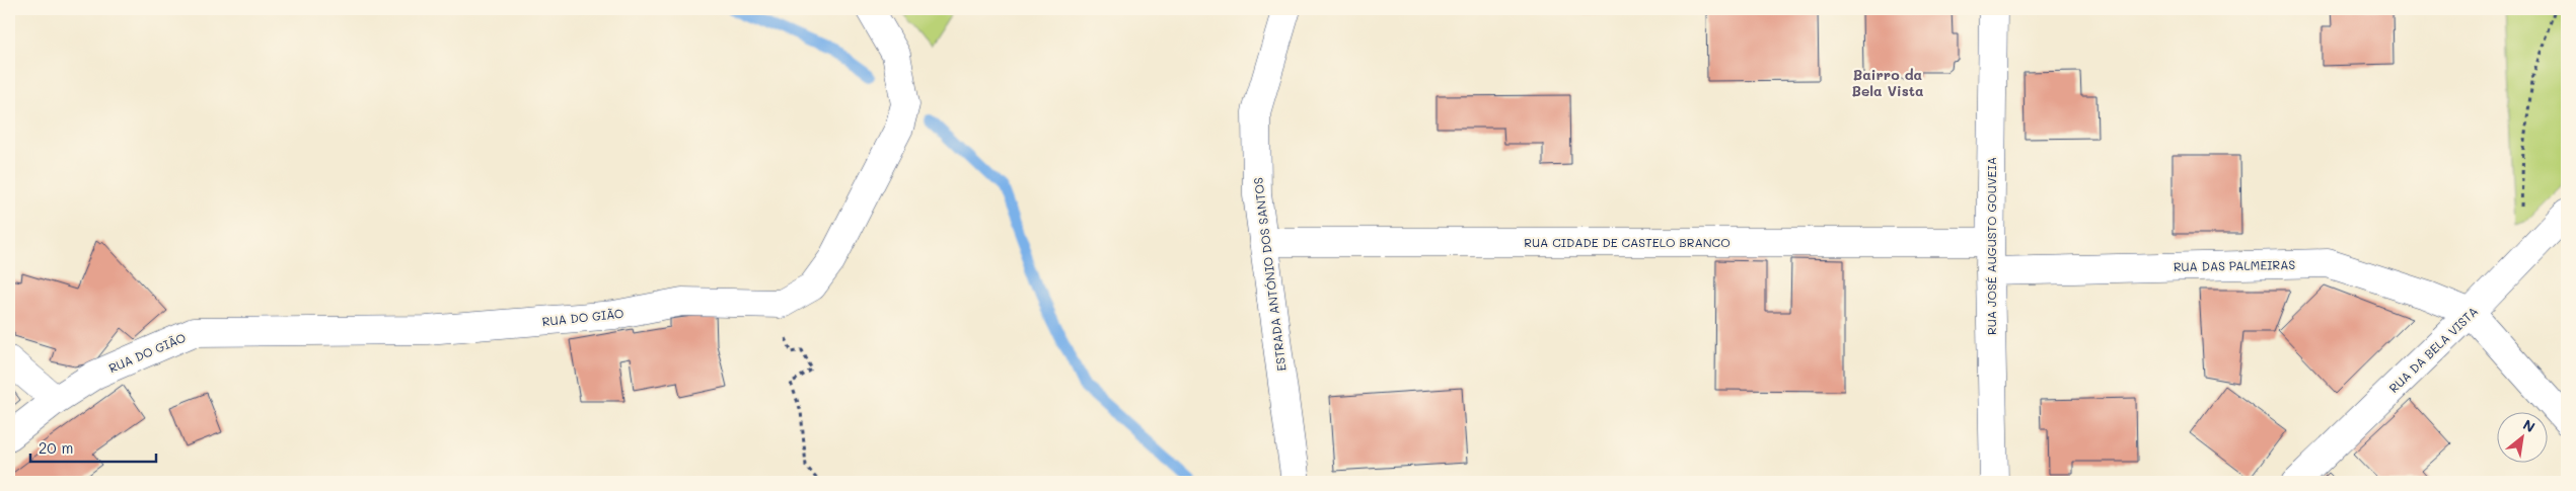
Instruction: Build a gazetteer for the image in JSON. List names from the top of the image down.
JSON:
{
  "streets": {
    "street": [
      "RUA CIDADE DE CASTELO BRANCO",
      "RUA JOSÉ AUGUSTO GOUVEIA",
      "RUA DAS PALMEIRAS",
      "ESTRADA ANTÓNIO DOS SANTOS",
      "RUA DO GIÃO",
      "RUA DA BELA VISTA"
    ]
  },
  "crossings": [
    ["RUA CIDADE DE CASTELO BRANCO", "RUA JOSÉ AUGUSTO GOUVEIA"],
    ["RUA CIDADE DE CASTELO BRANCO", "ESTRADA ANTÓNIO DOS SANTOS"],
    ["RUA JOSÉ AUGUSTO GOUVEIA", "RUA DAS PALMEIRAS"],
    ["RUA DAS PALMEIRAS", "RUA DA BELA VISTA"]
  ],
  "districts": ["Bairro da Bela Vista"],
  "scale_bar": "20 m",
  "north": "top right"
}
